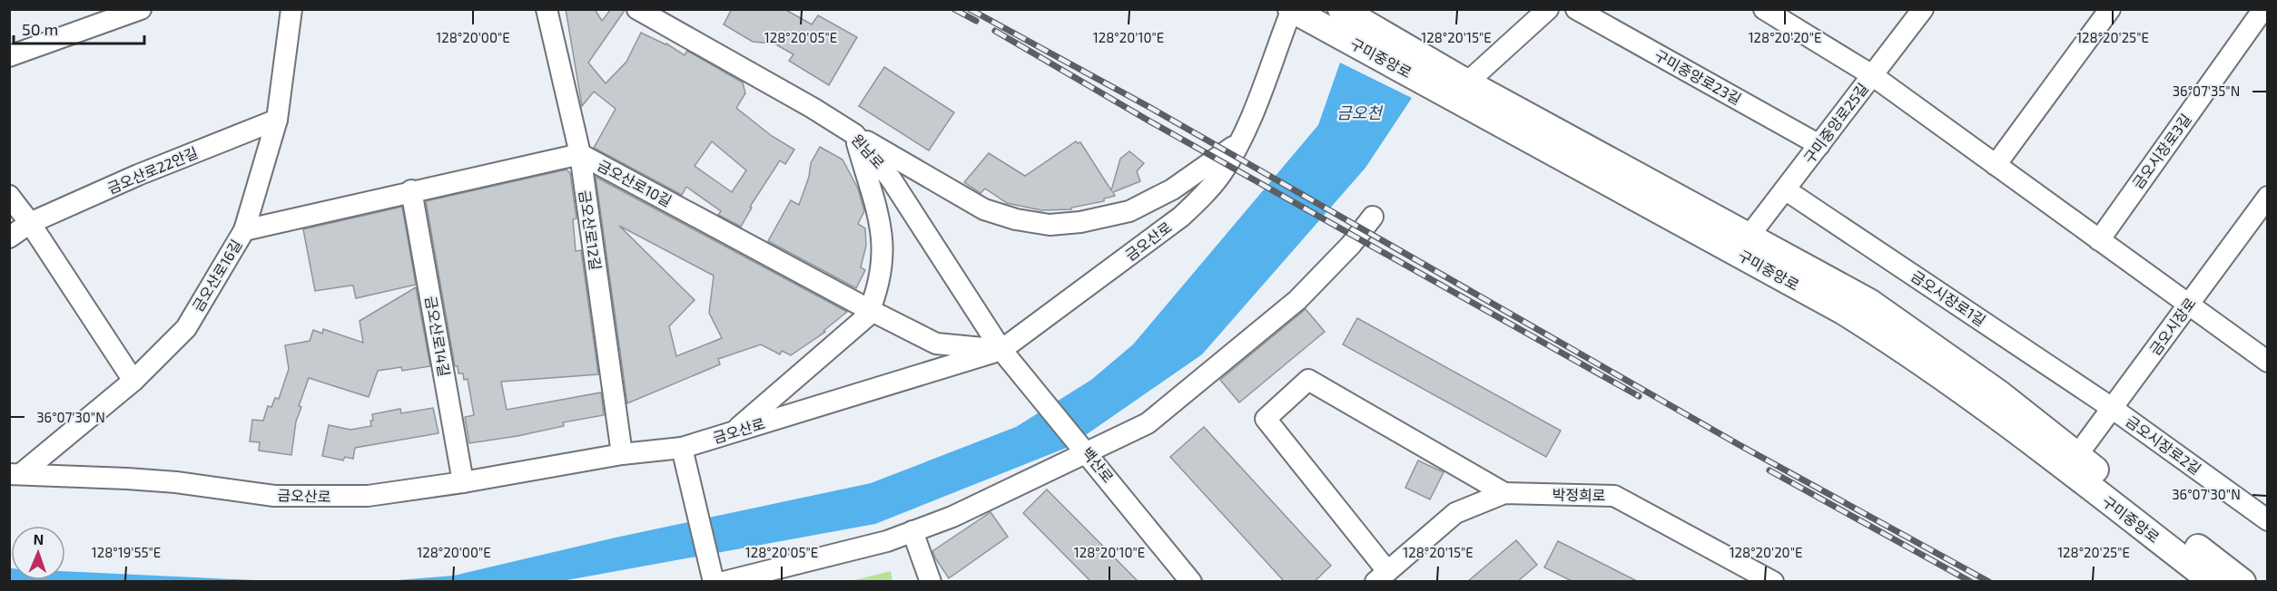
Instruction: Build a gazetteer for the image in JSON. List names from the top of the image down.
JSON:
{
  "streets": {
    "main road": ["구미중앙로"],
    "street": [
      "구미중앙로23길",
      "구미중앙로25길",
      "원남로",
      "금오시장로3길",
      "금오산로22안길",
      "금오산로10길",
      "금오산로12길",
      "금오산로",
      "금오산로16길",
      "금오시장로1길",
      "금오시장로",
      "금오산로14길",
      "금오시장로2길",
      "백산로",
      "박정희로"
    ]
  },
  "crossings": [
    ["구미중앙로", "구미중앙로25길"],
    ["구미중앙로", "금오산로"],
    ["구미중앙로", "금오시장로"],
    ["구미중앙로23길", "구미중앙로25길"],
    ["구미중앙로25길", "금오시장로1길"],
    ["원남로", "금오산로10길"],
    ["원남로", "금오산로"],
    ["원남로", "백산로"],
    ["금오산로22안길", "금오산로16길"],
    ["금오산로10길", "금오산로12길"],
    ["금오산로10길", "금오산로"],
    ["금오산로10길", "금오산로16길"],
    ["금오산로10길", "금오산로14길"],
    ["금오산로10길", "백산로"],
    ["금오산로12길", "금오산로"],
    ["금오산로", "금오산로16길"],
    ["금오산로", "금오산로14길"],
    ["금오산로", "백산로"],
    ["금오시장로1길", "금오시장로"],
    ["금오시장로1길", "금오시장로2길"],
    ["금오시장로", "금오시장로2길"]
  ],
  "water": ["금오천"],
  "scale_bar": "50 m",
  "north": "top",
  "coordinates": [
    "128°20'00\"E",
    "128°20'05\"E",
    "128°20'10\"E",
    "128°20'15\"E",
    "128°20'20\"E",
    "128°20'25\"E",
    "36°07'35\"N",
    "36°07'30\"N",
    "128°19'55\"E"
  ]
}
